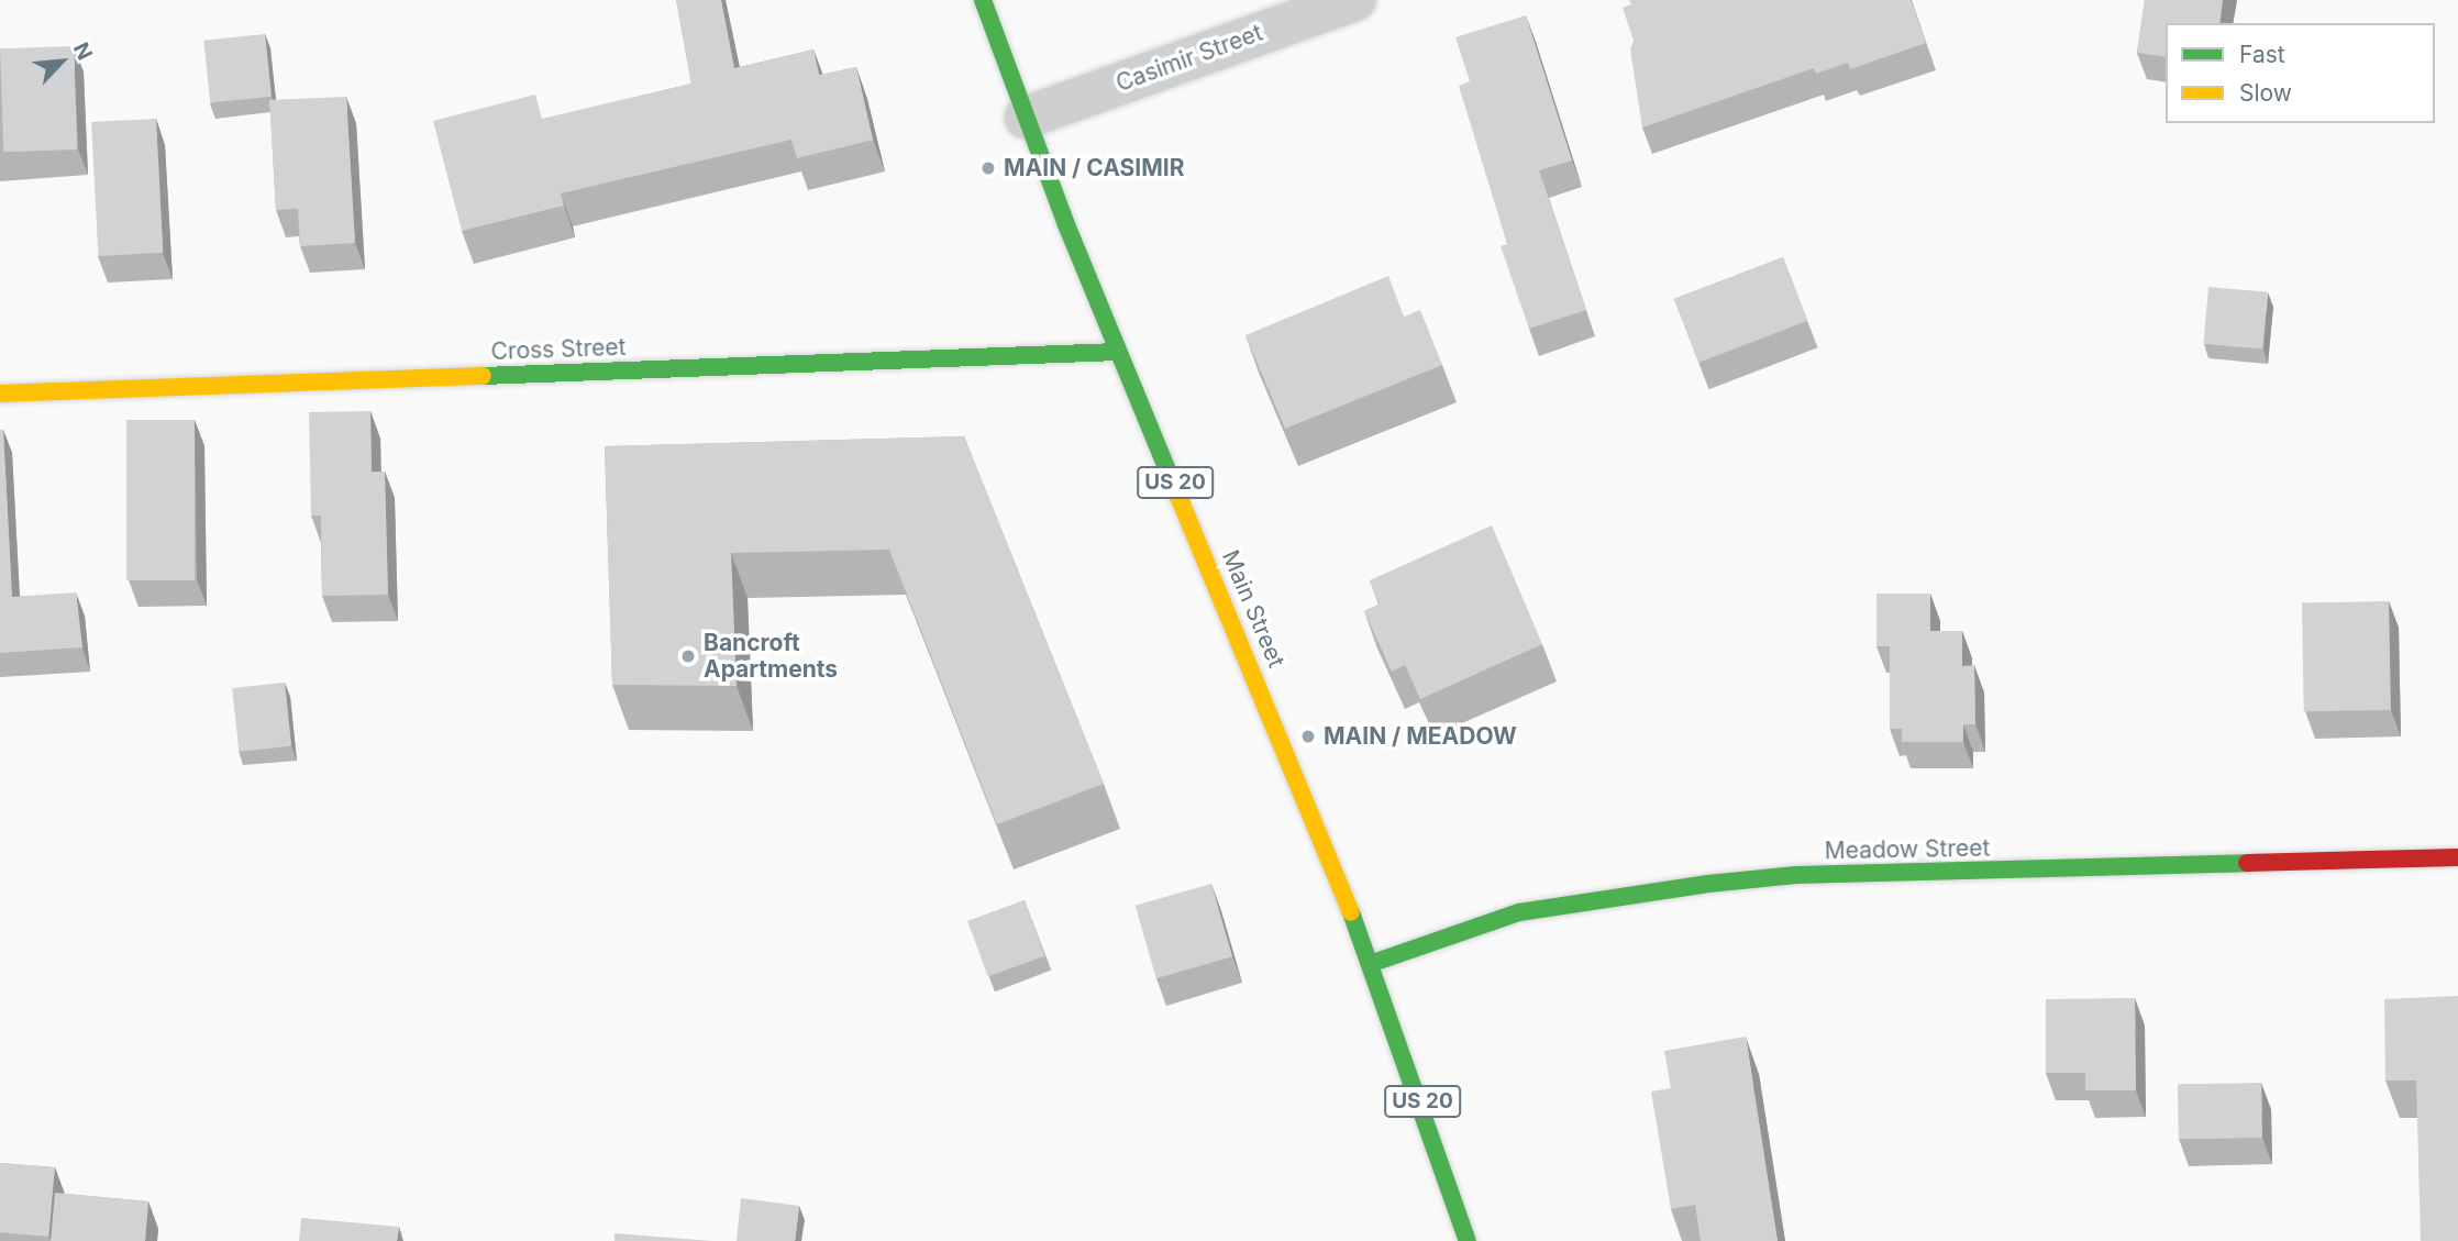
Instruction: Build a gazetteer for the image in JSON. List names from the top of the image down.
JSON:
{
  "streets": {
    "street": [
      "Casimir Street",
      "Cross Street",
      "US 20",
      "Main Street",
      "Meadow Street"
    ]
  },
  "crossings": [
    ["Casimir Street", "Main Street"],
    ["Cross Street", "Main Street"],
    ["Main Street", "Meadow Street"]
  ],
  "places": ["MAIN / CASIMIR", "Bancroft Apartments", "MAIN / MEADOW"],
  "legend": ["Fast", "Slow"],
  "north": "top right"
}
